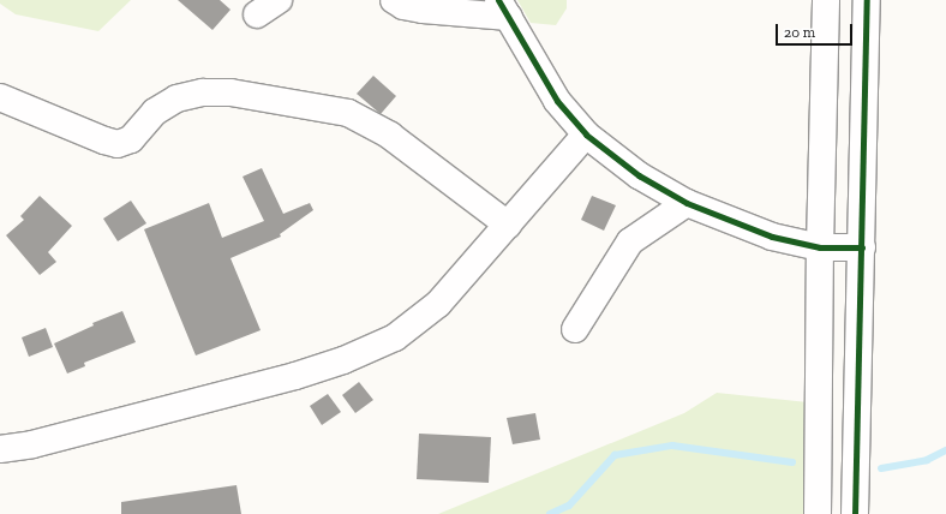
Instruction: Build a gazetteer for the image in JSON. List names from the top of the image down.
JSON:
{
  "scale_bar": "20 m"
}
